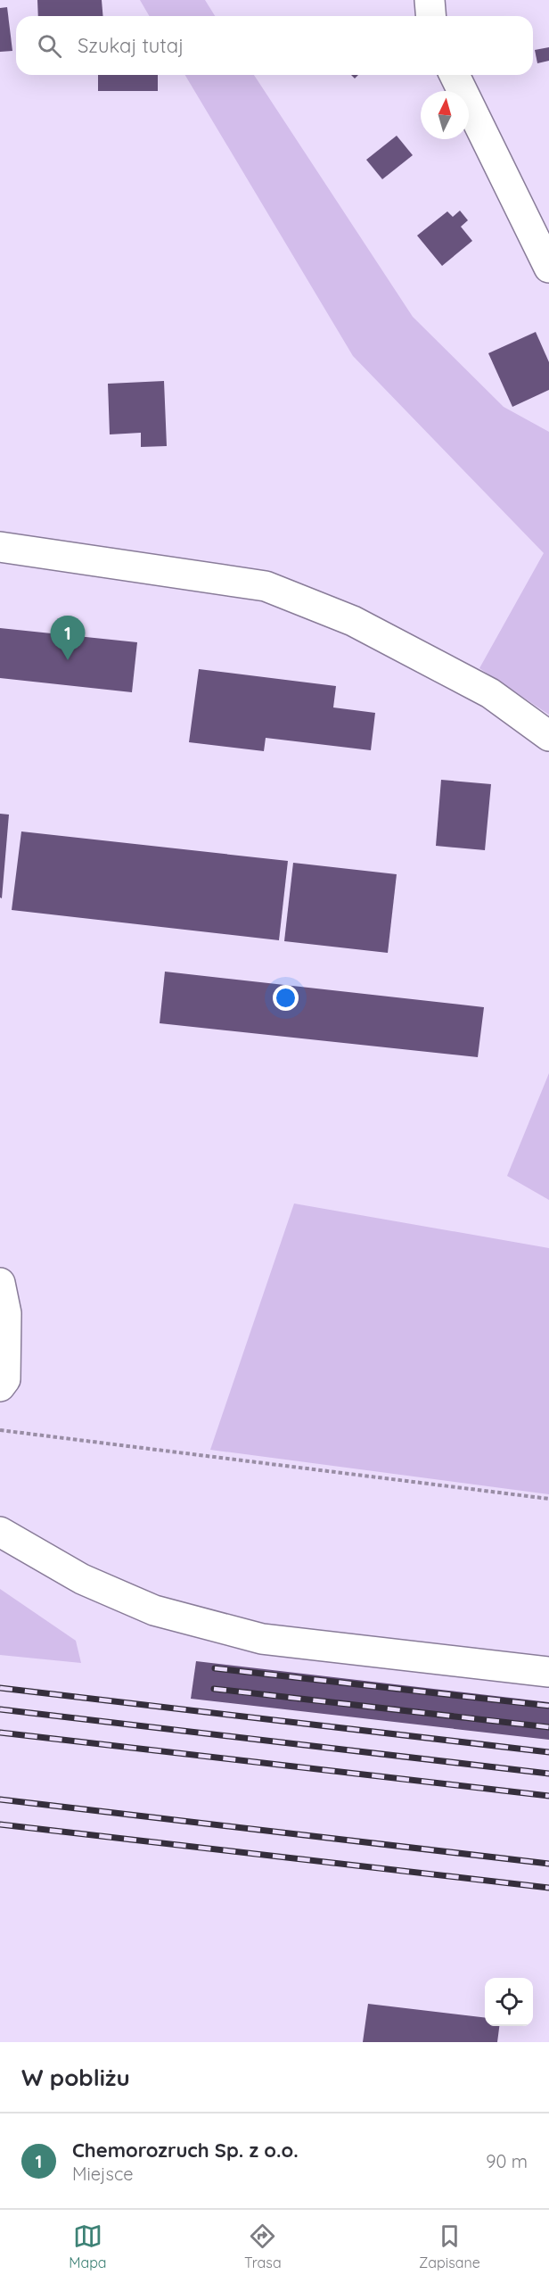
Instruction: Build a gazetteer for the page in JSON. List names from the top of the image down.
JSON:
{
  "north": "top",
  "page": {
    "search": "Szukaj tutaj",
    "pins": "1",
    "heading": "W pobliżu",
    "list": [
      {
        "mark": "1",
        "name": "Chemorozruch Sp. z o.o.",
        "note": "Miejsce",
        "value": "90 m"
      }
    ],
    "nav": ["Mapa", "Trasa", "Zapisane"]
  }
}
